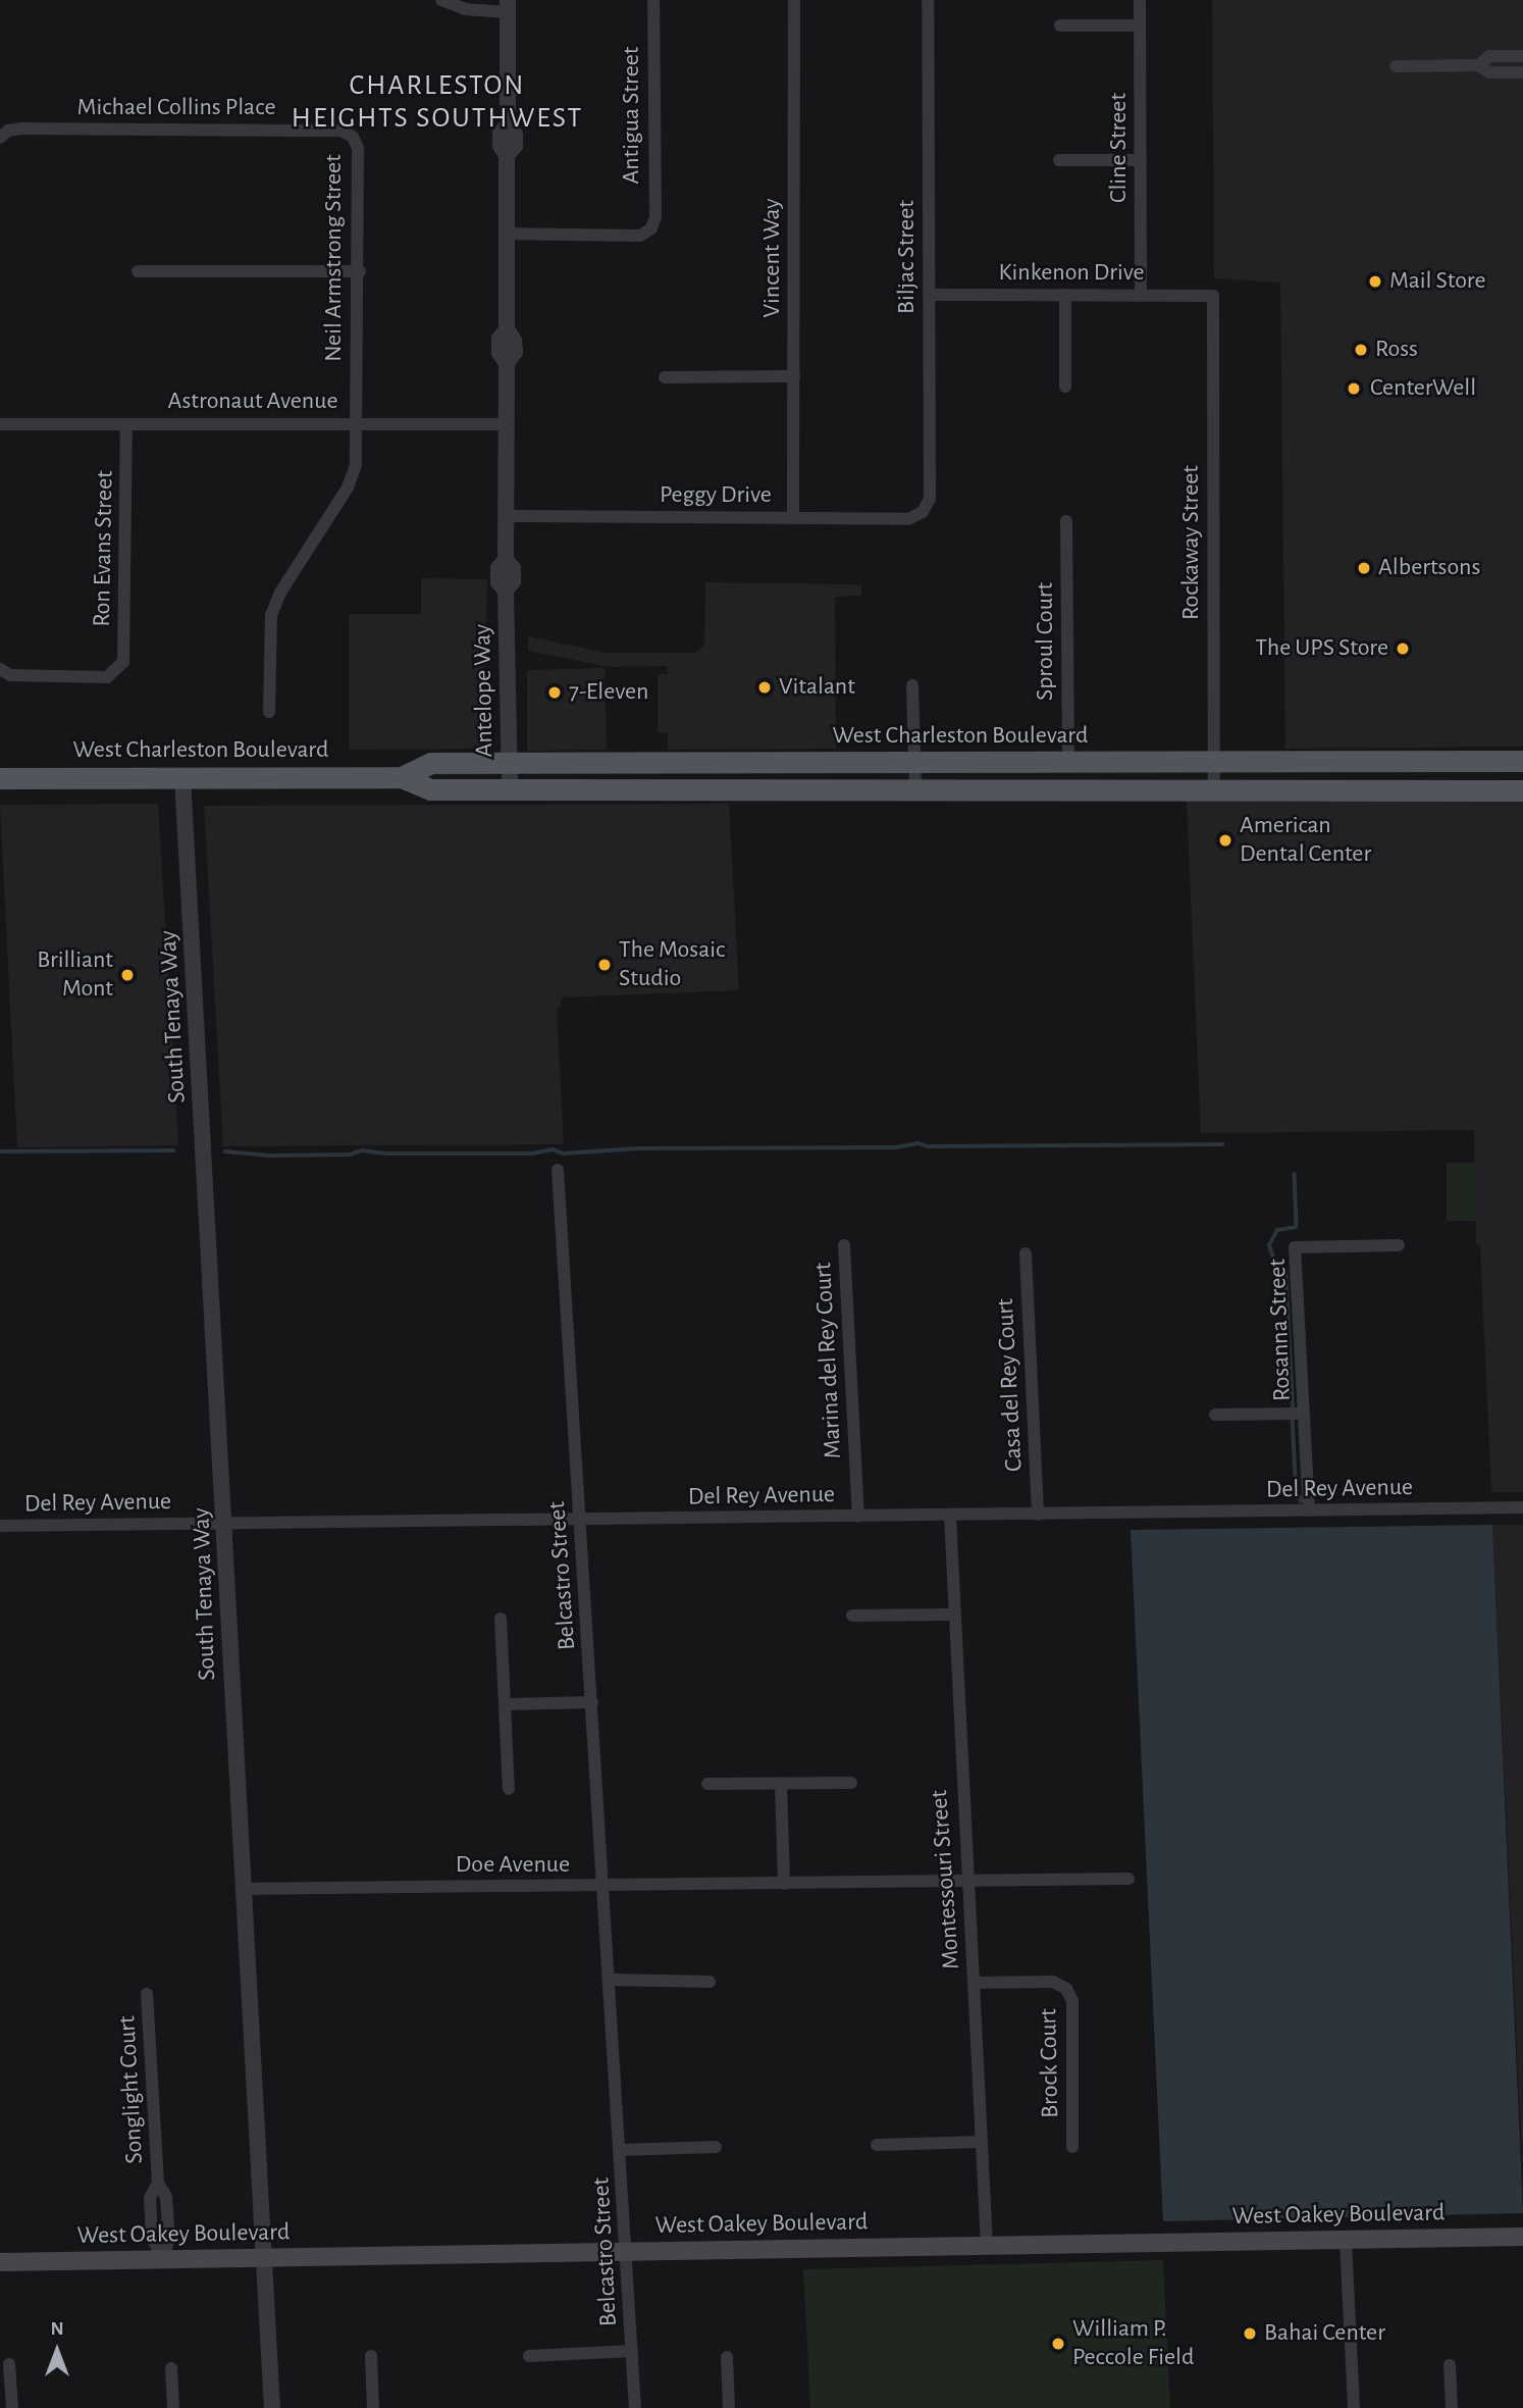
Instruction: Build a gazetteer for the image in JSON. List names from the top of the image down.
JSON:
{
  "streets": {
    "main road": ["West Charleston Boulevard", "West Oakey Boulevard"],
    "street": [
      "Michael Collins Place",
      "Antigua Street",
      "Cline Street",
      "Biljac Street",
      "Neil Armstrong Street",
      "Vincent Way",
      "Kinkenon Drive",
      "Astronaut Avenue",
      "Peggy Drive",
      "Rockaway Street",
      "Ron Evans Street",
      "Sproul Court",
      "Antelope Way",
      "South Tenaya Way",
      "Rosanna Street",
      "Marina del Rey Court",
      "Casa del Rey Court",
      "Del Rey Avenue",
      "Belcastro Street",
      "Doe Avenue",
      "Montessouri Street",
      "Brock Court",
      "Songlight Court"
    ]
  },
  "crossings": [
    ["Michael Collins Place", "Neil Armstrong Street"],
    ["Antigua Street", "Antelope Way"],
    ["Cline Street", "Kinkenon Drive"],
    ["Biljac Street", "Kinkenon Drive"],
    ["Biljac Street", "Peggy Drive"],
    ["Neil Armstrong Street", "Astronaut Avenue"],
    ["Vincent Way", "Peggy Drive"],
    ["Kinkenon Drive", "Rockaway Street"],
    ["Astronaut Avenue", "Ron Evans Street"],
    ["Astronaut Avenue", "Antelope Way"],
    ["Peggy Drive", "Antelope Way"],
    ["Rockaway Street", "West Charleston Boulevard"],
    ["Sproul Court", "West Charleston Boulevard"],
    ["Antelope Way", "West Charleston Boulevard"],
    ["West Charleston Boulevard", "South Tenaya Way"],
    ["South Tenaya Way", "Del Rey Avenue"],
    ["South Tenaya Way", "Doe Avenue"],
    ["South Tenaya Way", "West Oakey Boulevard"],
    ["Rosanna Street", "Del Rey Avenue"],
    ["Marina del Rey Court", "Del Rey Avenue"],
    ["Casa del Rey Court", "Del Rey Avenue"],
    ["Del Rey Avenue", "Belcastro Street"],
    ["Del Rey Avenue", "Montessouri Street"],
    ["Belcastro Street", "Doe Avenue"],
    ["Belcastro Street", "West Oakey Boulevard"],
    ["Doe Avenue", "Montessouri Street"],
    ["Montessouri Street", "Brock Court"],
    ["Montessouri Street", "West Oakey Boulevard"],
    ["Songlight Court", "West Oakey Boulevard"]
  ],
  "districts": ["CHARLESTON HEIGHTS SOUTHWEST"],
  "places": [
    "Mail Store",
    "Ross",
    "CenterWell",
    "Albertsons",
    "The UPS Store",
    "Vitalant",
    "7-Eleven",
    "American Dental Center",
    "The Mosaic Studio",
    "Brilliant Mont",
    "Bahai Center",
    "William P. Peccole Field"
  ],
  "north": "top"
}
